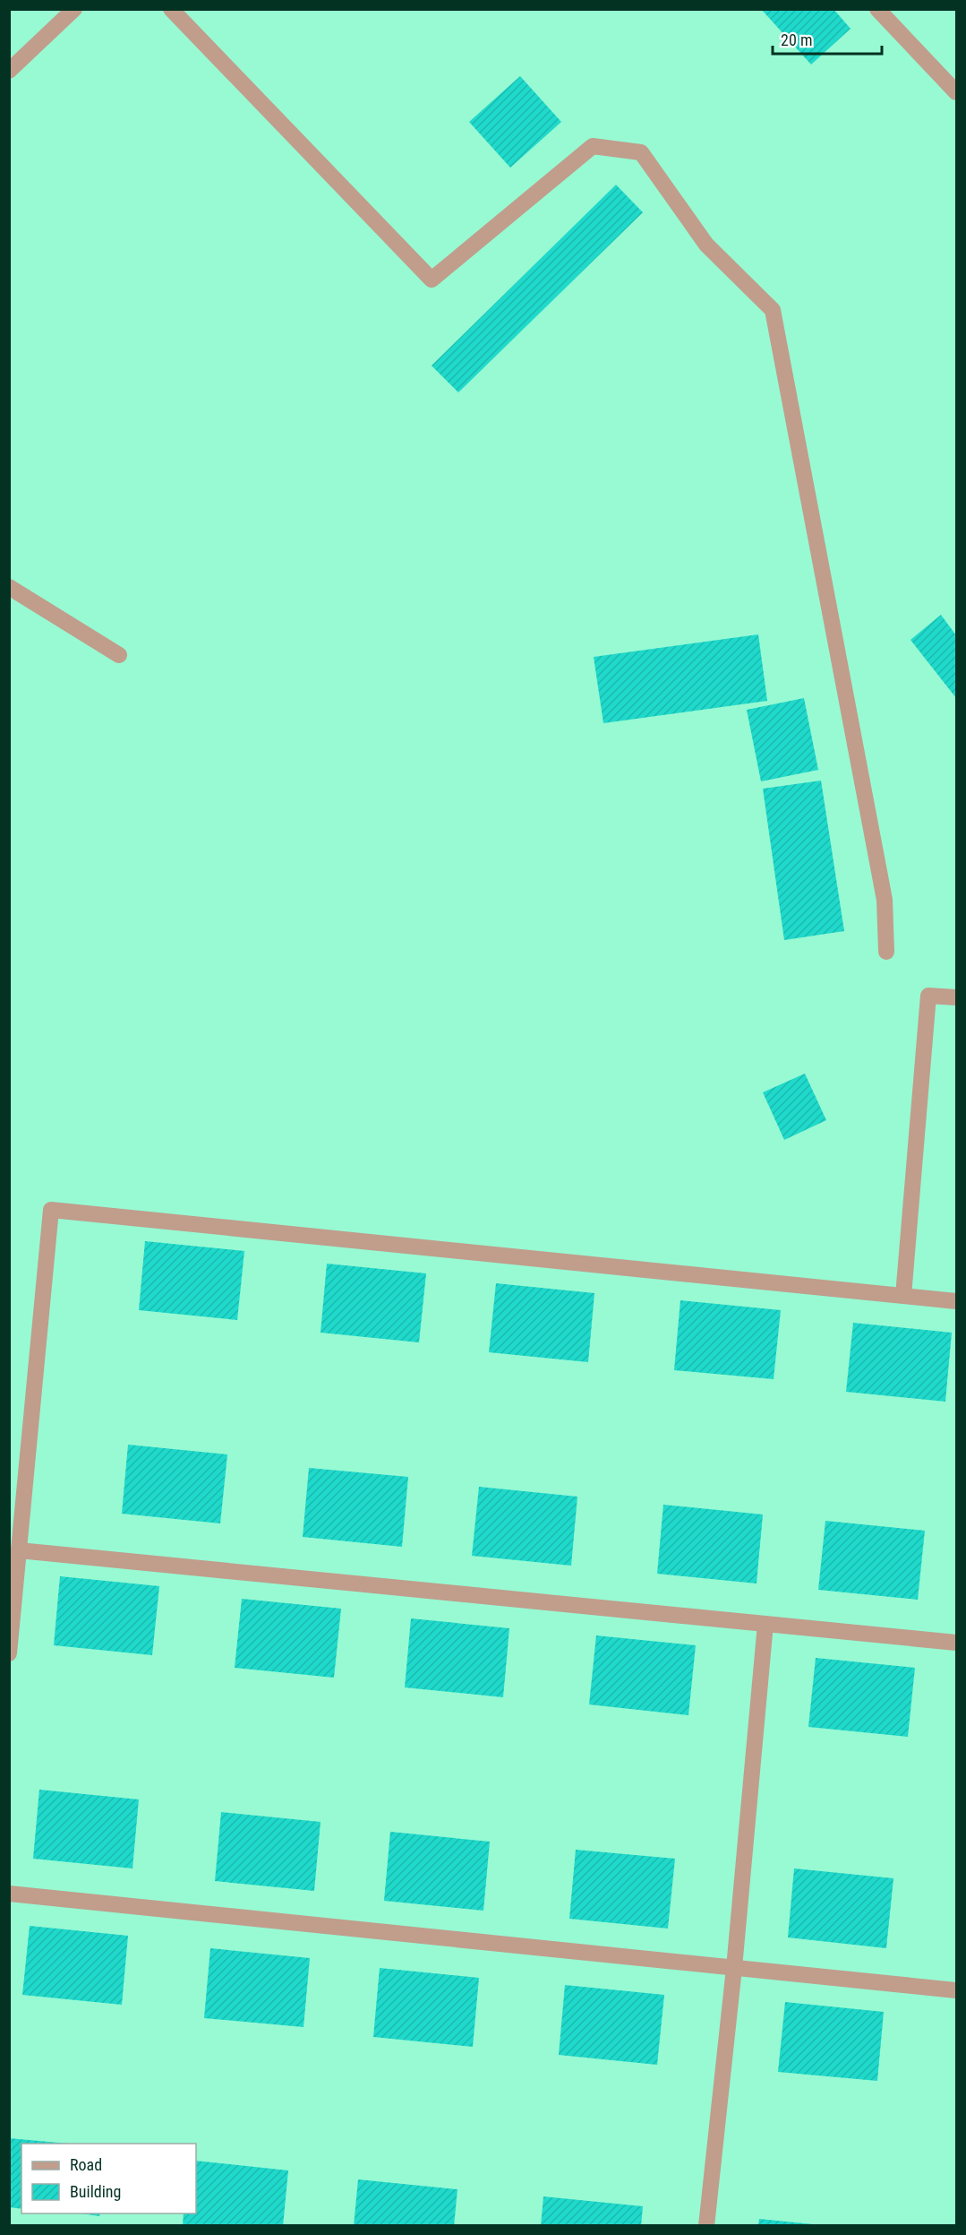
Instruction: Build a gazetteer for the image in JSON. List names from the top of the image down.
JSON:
{
  "legend": ["Road", "Building"],
  "scale_bar": "20 m"
}
